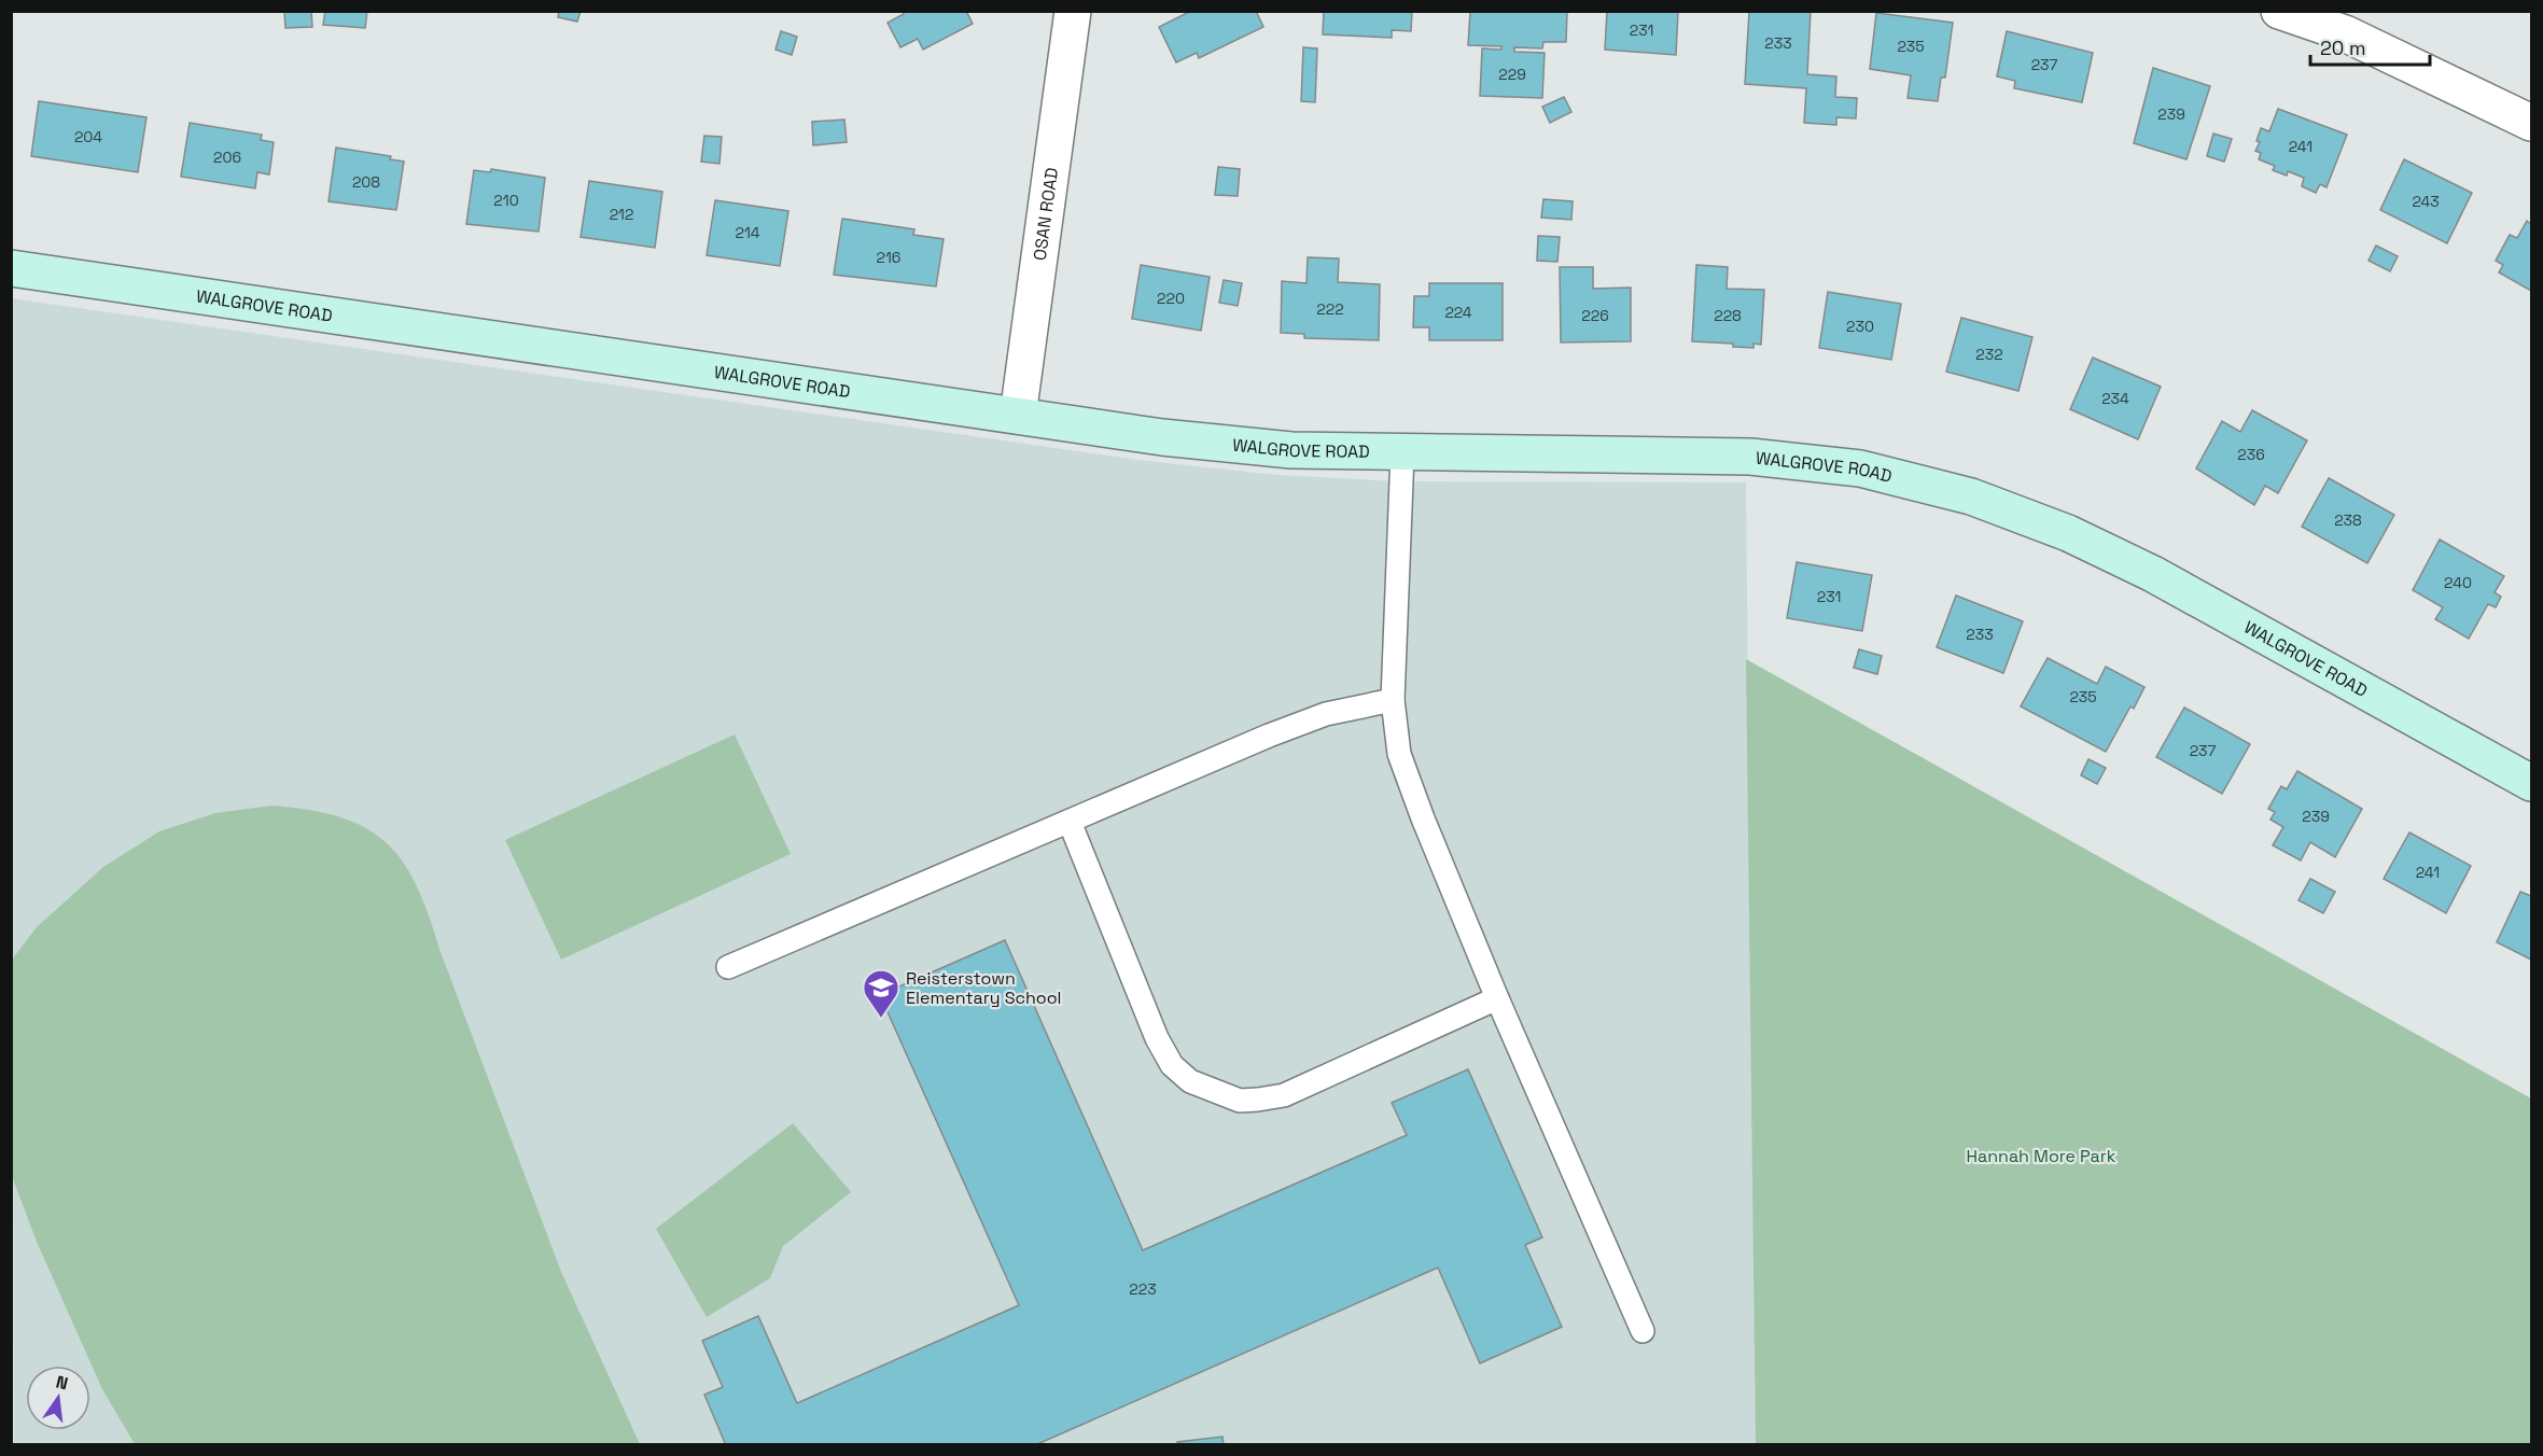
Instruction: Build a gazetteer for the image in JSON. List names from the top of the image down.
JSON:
{
  "streets": {
    "street": ["OSAN ROAD", "WALGROVE ROAD"]
  },
  "crossings": [
    ["OSAN ROAD", "WALGROVE ROAD"]
  ],
  "parks": ["Hannah More Park"],
  "places": {
    "school or university": ["Reisterstown Elementary School"]
  },
  "house_numbers": [
    "231",
    "233",
    "235",
    "237",
    "229",
    "239",
    "204",
    "241",
    "206",
    "208",
    "210",
    "243",
    "212",
    "214",
    "216",
    "220",
    "222",
    "224",
    "226",
    "228",
    "230",
    "232",
    "234",
    "236",
    "238",
    "240",
    "231",
    "233",
    "235",
    "237",
    "239",
    "241",
    "223"
  ],
  "scale_bar": "20 m",
  "north": "top"
}
